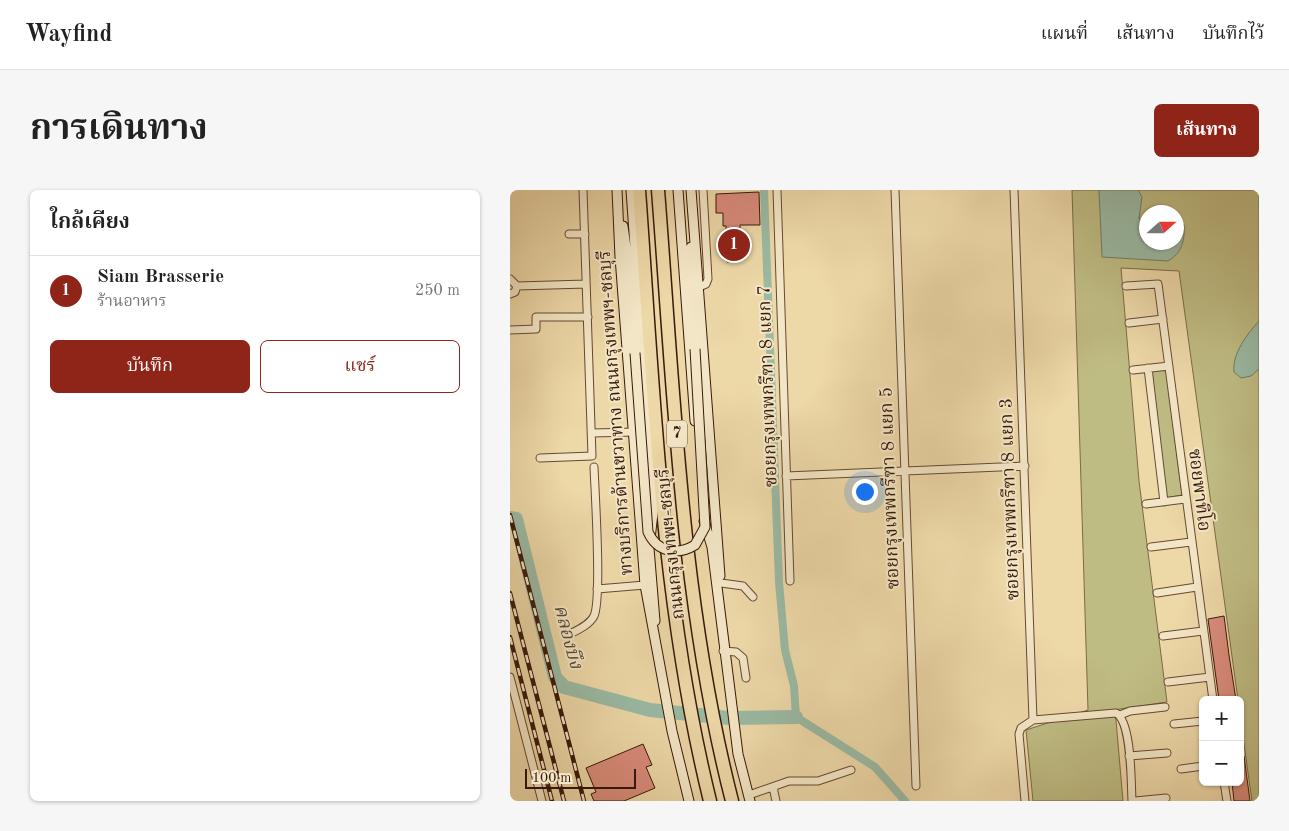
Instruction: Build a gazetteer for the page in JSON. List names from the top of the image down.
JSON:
{
  "streets": {
    "highway": ["7", "ถนนกรุงเทพฯ-ชลบุรี"],
    "main road": ["ทางบริการด้านขวาทาง ถนนกรุงเทพฯ-ชลบุรี"],
    "street": [
      "ซอยกรุงเทพกรีฑา 8 แยก 7",
      "ซอยกรุงเทพกรีฑา 8 แยก 5",
      "ซอยพาทิโอ",
      "ซอยกรุงเทพกรีฑา 8 แยก 3"
    ]
  },
  "water": ["คลองบึง"],
  "scale_bar": "100 m",
  "north": "right",
  "page": {
    "header": "Wayfind",
    "nav": ["แผนที่", "เส้นทาง", "บันทึกไว้"],
    "title": "การเดินทาง",
    "buttons": [
      "เส้นทาง",
      ["บันทึก", "แชร์"]
    ],
    "heading": "ใกล้เคียง",
    "pins": "1",
    "list": [
      {
        "mark": "1",
        "name": "Siam Brasserie",
        "note": "ร้านอาหาร",
        "value": "250 m"
      }
    ],
    "map_buttons": ["+", "−"],
    "scale": "100 m"
  }
}
